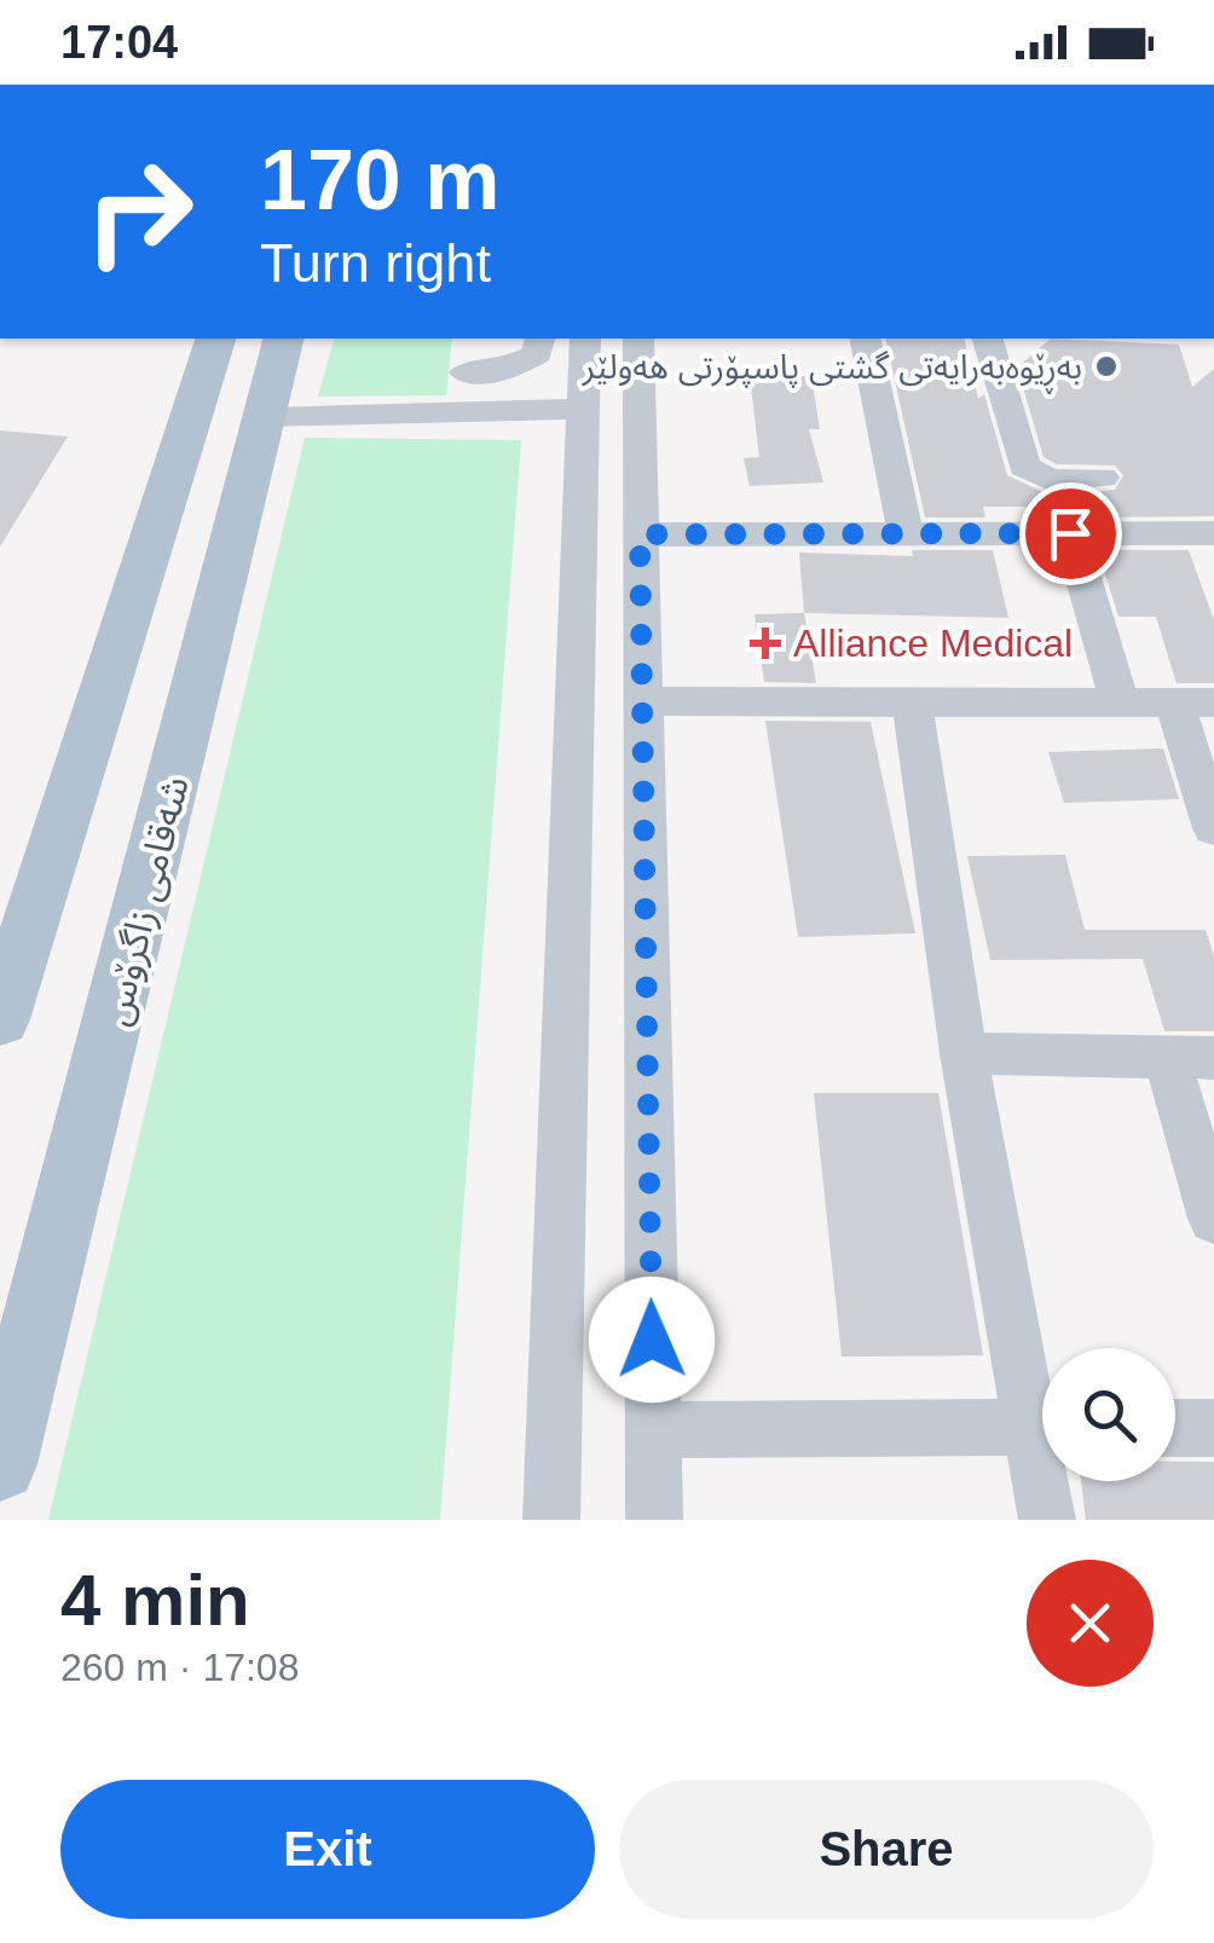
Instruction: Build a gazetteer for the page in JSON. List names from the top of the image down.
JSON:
{
  "streets": {
    "main road": ["شەقامی زاگرۆس"]
  },
  "places": {
    "other": ["بەڕێوەبەرایەتی گشتی پاسپۆرتی هەولێر"],
    "health": ["Alliance Medical"]
  },
  "page": {
    "status": "17:04",
    "turn": ["170 m", "Turn right"],
    "heading": ["4 min", "260 m · 17:08"],
    "buttons": ["Exit", "Share"]
  }
}
